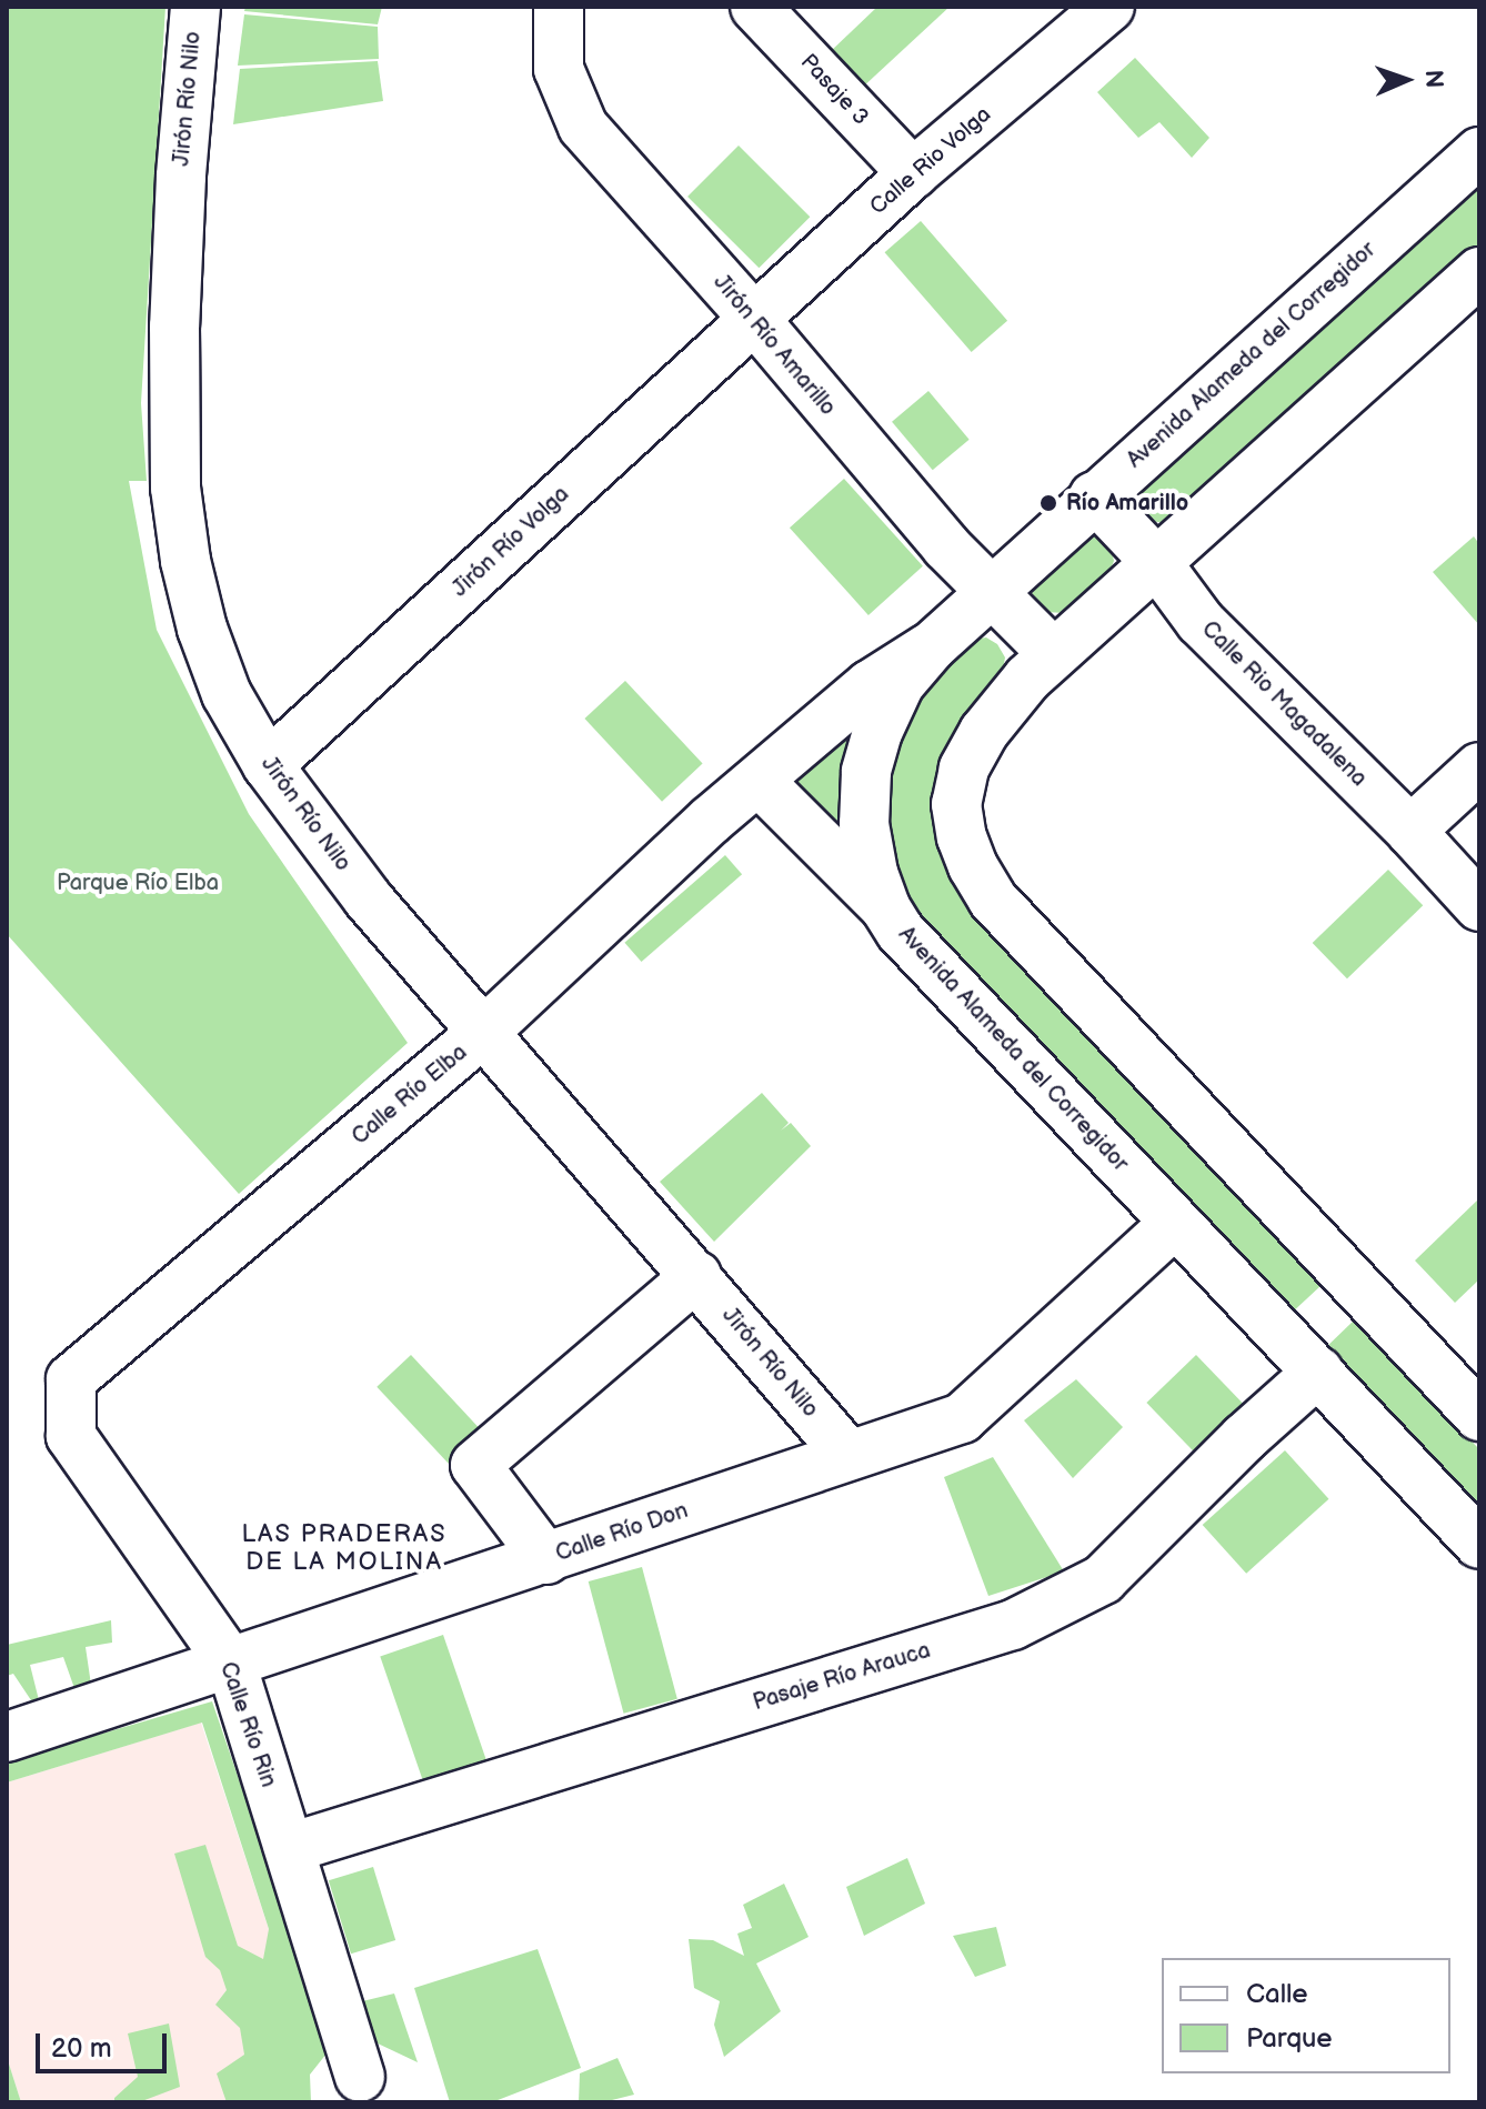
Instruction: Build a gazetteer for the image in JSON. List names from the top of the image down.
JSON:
{
  "streets": {
    "street": [
      "Pasaje 3",
      "Jirón Río Nilo",
      "Calle Rio Volga",
      "Jirón Río Amarillo",
      "Avenida Alameda del Corregidor",
      "Jirón Río Volga",
      "Calle Rio Magadalena",
      "Calle Río Elba",
      "Calle Río Don",
      "Pasaje Río Arauca",
      "Calle Río Rin"
    ]
  },
  "crossings": [
    ["Pasaje 3", "Calle Rio Volga"],
    ["Jirón Río Nilo", "Jirón Río Volga"],
    ["Jirón Río Nilo", "Calle Río Elba"],
    ["Jirón Río Nilo", "Calle Río Don"],
    ["Calle Rio Volga", "Jirón Río Amarillo"],
    ["Calle Rio Volga", "Jirón Río Volga"],
    ["Jirón Río Amarillo", "Avenida Alameda del Corregidor"],
    ["Jirón Río Amarillo", "Jirón Río Volga"],
    ["Avenida Alameda del Corregidor", "Calle Rio Magadalena"],
    ["Avenida Alameda del Corregidor", "Calle Río Elba"],
    ["Avenida Alameda del Corregidor", "Calle Río Don"],
    ["Avenida Alameda del Corregidor", "Pasaje Río Arauca"],
    ["Calle Río Elba", "Calle Río Rin"],
    ["Calle Río Don", "Calle Río Rin"],
    ["Pasaje Río Arauca", "Calle Río Rin"]
  ],
  "districts": ["LAS PRADERAS DE LA MOLINA"],
  "parks": ["Parque Río Elba"],
  "places": ["Río Amarillo"],
  "legend": ["Calle", "Parque"],
  "scale_bar": "20 m",
  "north": "right"
}
